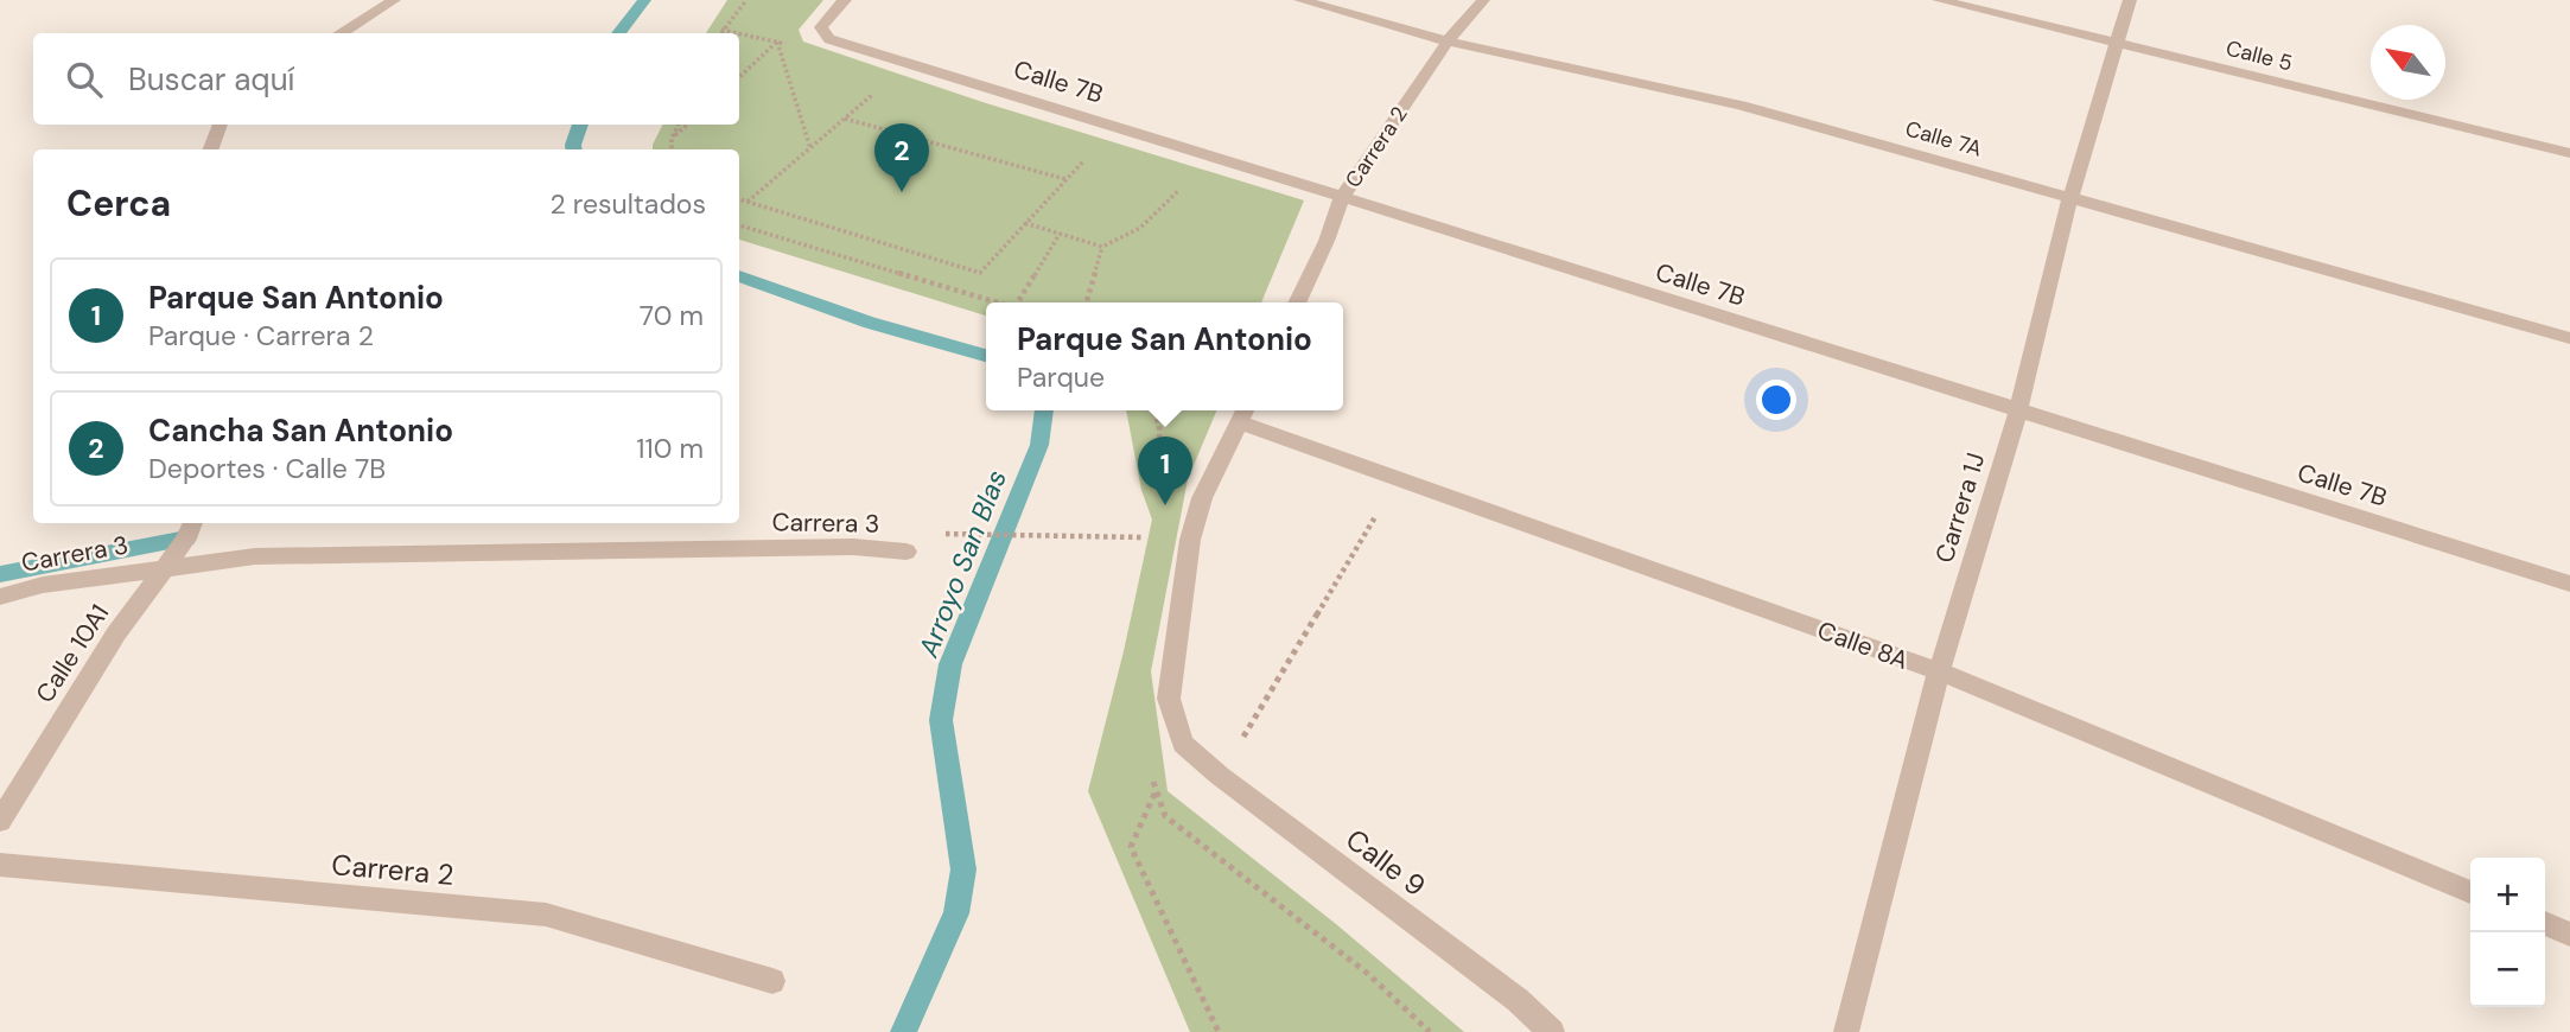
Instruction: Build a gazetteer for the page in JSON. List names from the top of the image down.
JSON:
{
  "streets": {
    "street": [
      "Calle 5",
      "Calle 7B",
      "Calle 7A",
      "Carrera 2",
      "Carrera 1J",
      "Carrera 3",
      "Calle 8A",
      "Calle 10A1",
      "Calle 9"
    ]
  },
  "crossings": [
    ["Calle 5", "Carrera 1J"],
    ["Calle 7B", "Carrera 2"],
    ["Calle 7B", "Carrera 1J"],
    ["Calle 7A", "Carrera 2"],
    ["Calle 7A", "Carrera 1J"],
    ["Carrera 1J", "Calle 8A"],
    ["Carrera 3", "Calle 10A1"],
    ["Calle 8A", "Calle 9"]
  ],
  "water": ["Arroyo San Blas"],
  "north": "top left",
  "page": {
    "search": "Buscar aquí",
    "pins": ["2", "1"],
    "heading": ["Cerca", "2 resultados"],
    "list": [
      {
        "mark": "1",
        "name": "Parque San Antonio",
        "note": "Parque · Carrera 2",
        "value": "70 m"
      },
      {
        "mark": "2",
        "name": "Cancha San Antonio",
        "note": "Deportes · Calle 7B",
        "value": "110 m"
      }
    ],
    "popup": ["Parque San Antonio", "Parque"],
    "map_buttons": ["+", "−"]
  }
}
